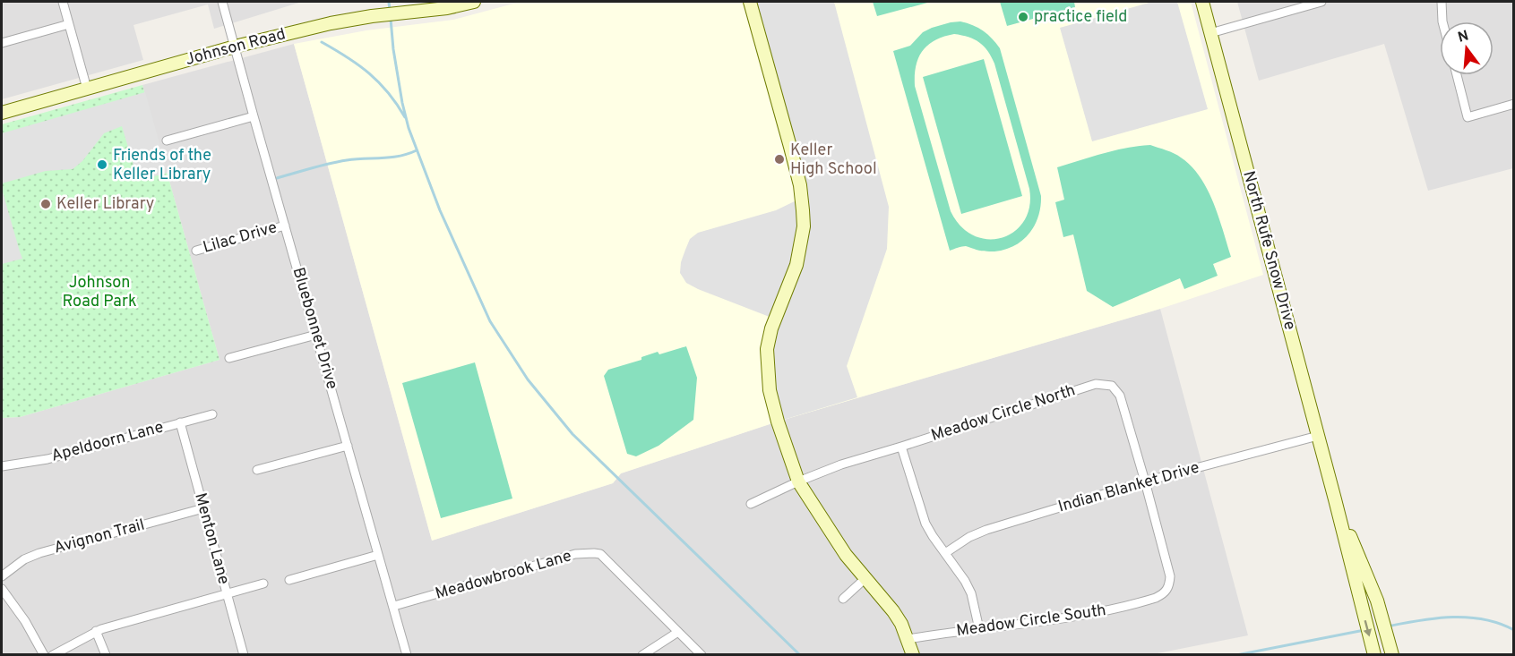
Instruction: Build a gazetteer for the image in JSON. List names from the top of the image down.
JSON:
{
  "streets": {
    "main road": ["Johnson Road", "North Rufe Snow Drive"],
    "street": [
      "Lilac Drive",
      "Bluebonnet Drive",
      "Meadow Circle North",
      "Apeldoorn Lane",
      "Indian Blanket Drive",
      "Avignon Trail",
      "Menton Lane",
      "Meadowbrook Lane",
      "Meadow Circle South"
    ]
  },
  "crossings": [
    ["Johnson Road", "Bluebonnet Drive"],
    ["Lilac Drive", "Bluebonnet Drive"],
    ["North Rufe Snow Drive", "Indian Blanket Drive"],
    ["Bluebonnet Drive", "Meadowbrook Lane"],
    ["Meadow Circle North", "Indian Blanket Drive"],
    ["Meadow Circle North", "Meadow Circle South"],
    ["Apeldoorn Lane", "Menton Lane"],
    ["Indian Blanket Drive", "Meadow Circle South"],
    ["Avignon Trail", "Menton Lane"]
  ],
  "parks": ["Johnson Road Park"],
  "places": [
    "practice field",
    "Keller High School",
    "Friends of the Keller Library",
    "Keller Library"
  ],
  "north": "top"
}
